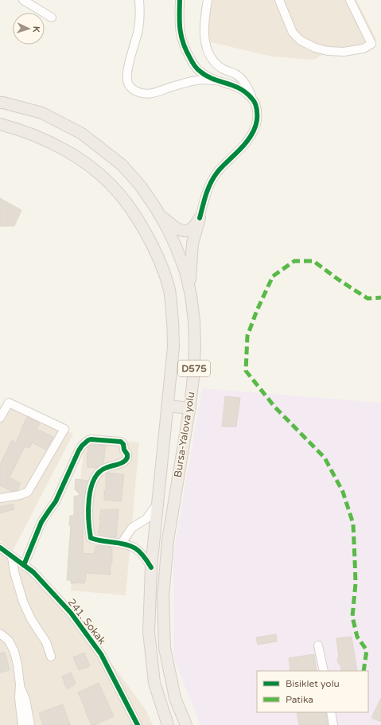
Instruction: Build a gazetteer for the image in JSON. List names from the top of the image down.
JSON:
{
  "streets": {
    "highway": ["D575", "Bursa-Yalova yolu"],
    "street": ["241. Sokak"]
  },
  "legend": ["Bisiklet yolu", "Patika"],
  "north": "right"
}
